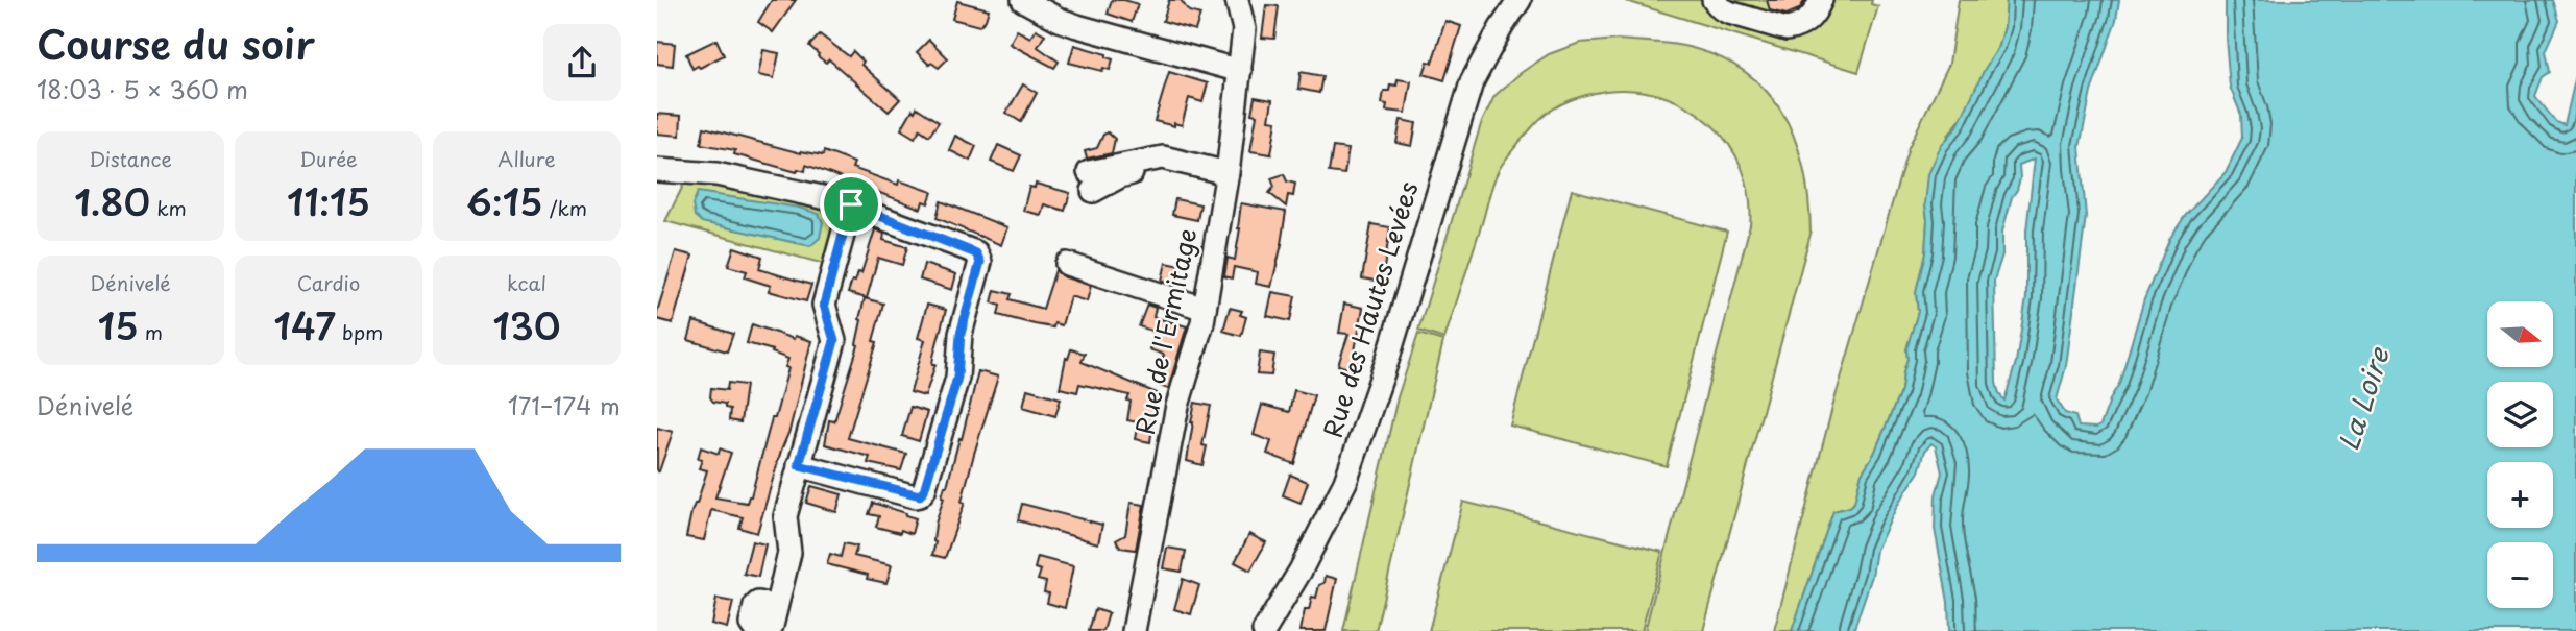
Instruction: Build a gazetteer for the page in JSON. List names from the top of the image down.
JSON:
{
  "streets": {
    "street": ["Rue des Hautes Levées", "Rue de l'Ermitage"]
  },
  "water": ["La Loire"],
  "north": "right",
  "page": {
    "heading": ["Course du soir", "18:03 · 5 × 360 m"],
    "stats": [
      ["Distance", "1.80 km"],
      ["Durée", "11:15"],
      ["Allure", "6:15 /km"],
      ["Dénivelé", "15 m"],
      ["Cardio", "147 bpm"],
      ["kcal", "130"]
    ],
    "map_buttons": ["+", "−"],
    "chart": ["Dénivelé", "171–174 m"]
  }
}
